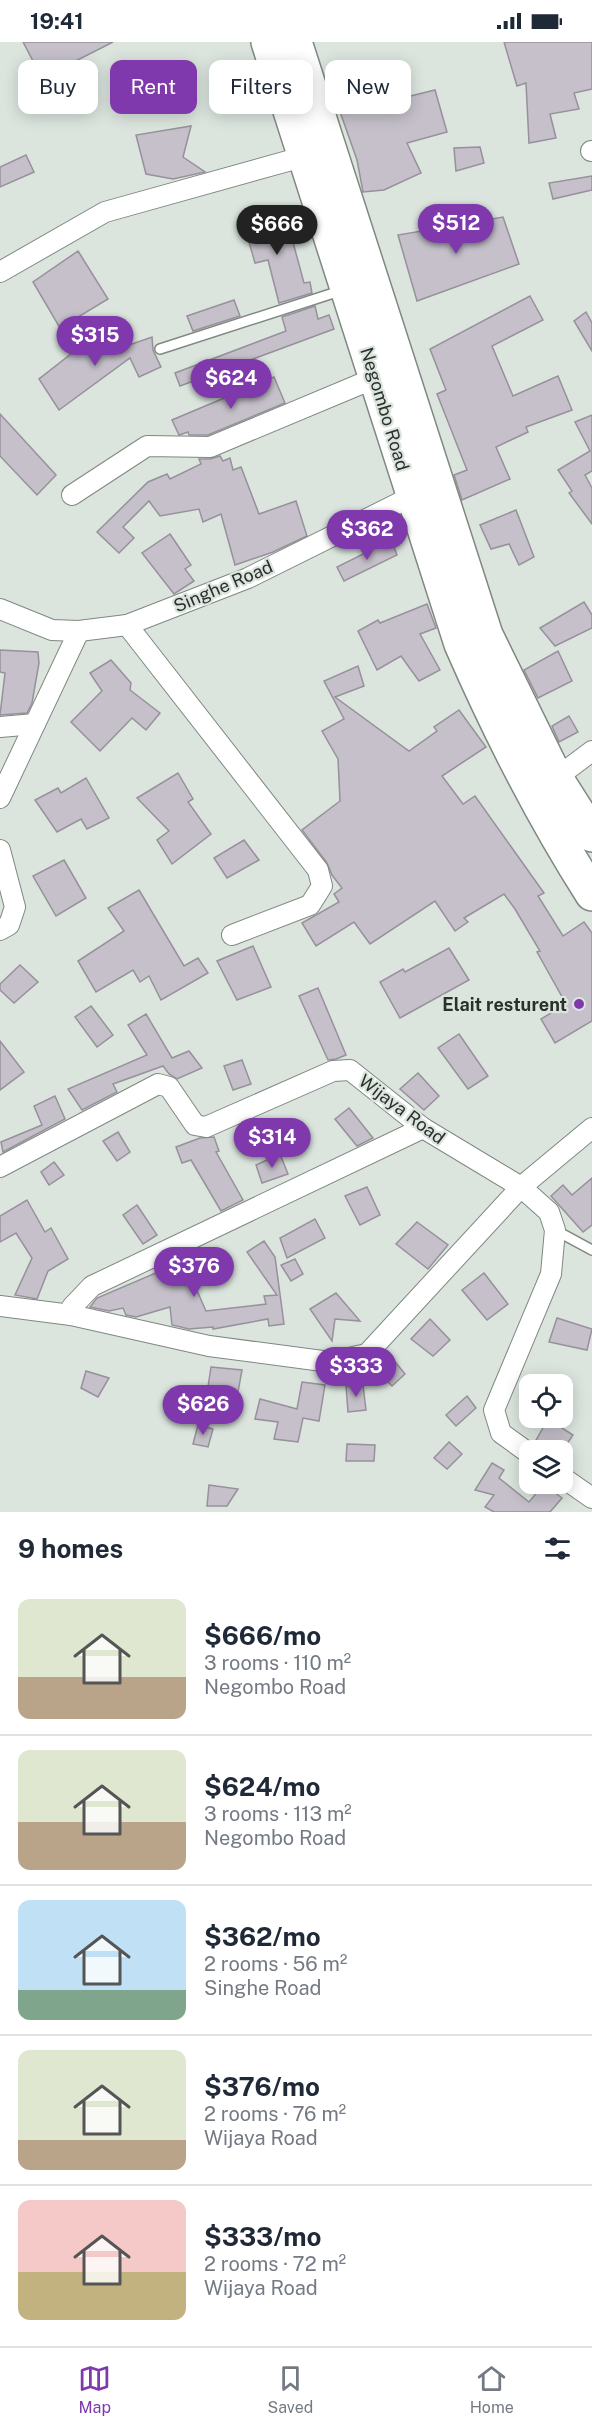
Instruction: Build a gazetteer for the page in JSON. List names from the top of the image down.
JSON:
{
  "streets": {
    "highway": ["Negombo Road"],
    "street": ["Singhe Road", "Wijaya Road"]
  },
  "crossings": [
    ["Negombo Road", "Singhe Road"]
  ],
  "places": ["Elait resturent"],
  "page": {
    "status": "19:41",
    "chip": [
      "Buy",
      "Rent",
      "Filters",
      "New"
    ],
    "price": [
      "$512",
      "$666",
      "$315",
      "$624",
      "$362",
      "$314",
      "$376",
      "$333",
      "$626"
    ],
    "heading": "9 homes",
    "list": [
      {
        "name": "$666/mo",
        "note": "3 rooms · 110 m² · Negombo Road"
      },
      {
        "name": "$624/mo",
        "note": "3 rooms · 113 m² · Negombo Road"
      },
      {
        "name": "$362/mo",
        "note": "2 rooms · 56 m² · Singhe Road"
      },
      {
        "name": "$376/mo",
        "note": "2 rooms · 76 m² · Wijaya Road"
      },
      {
        "name": "$333/mo",
        "note": "2 rooms · 72 m² · Wijaya Road"
      }
    ],
    "tabs": ["Map", "Saved", "Home"]
  }
}
